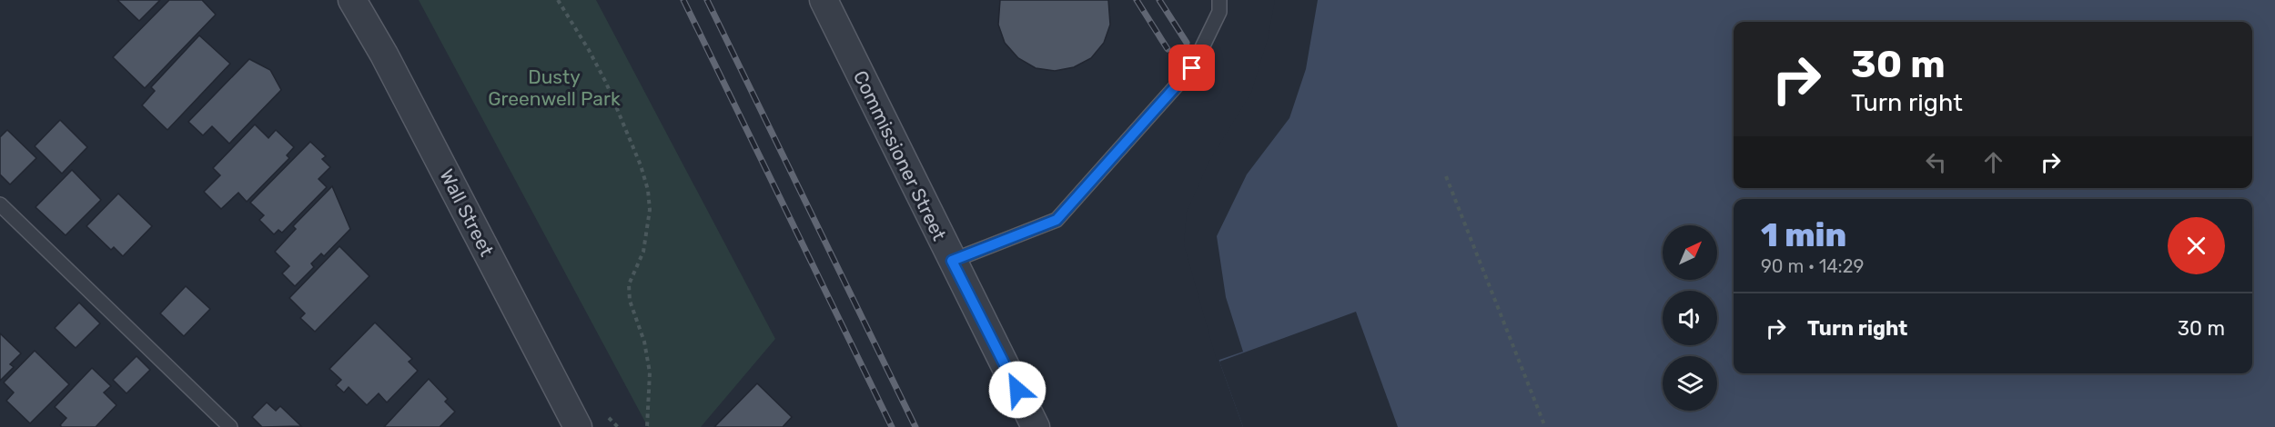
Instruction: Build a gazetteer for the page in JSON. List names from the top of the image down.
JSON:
{
  "streets": {
    "street": ["Commissioner Street", "Wall Street"]
  },
  "parks": ["Dusty Greenwell Park"],
  "north": "top right",
  "page": {
    "turn": ["30 m", "Turn right"],
    "heading": ["1 min", "90 m · 14:29"],
    "list": [
      {
        "name": "Turn right",
        "value": "30 m"
      }
    ]
  }
}
